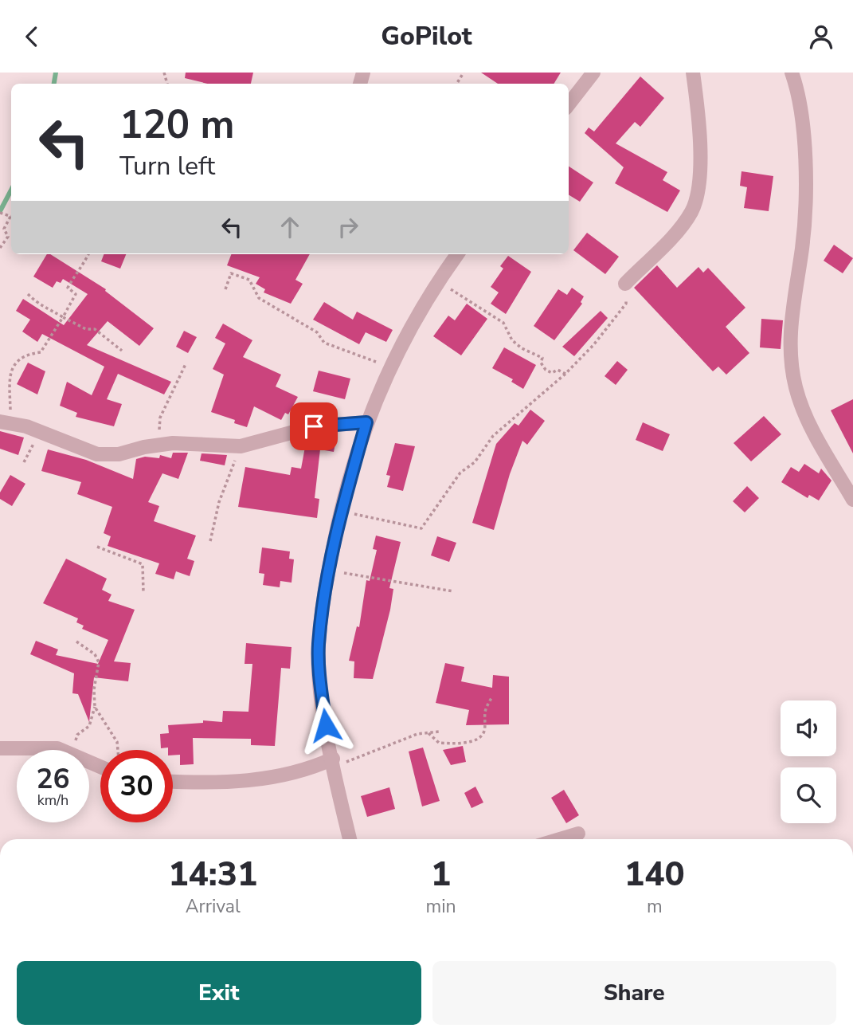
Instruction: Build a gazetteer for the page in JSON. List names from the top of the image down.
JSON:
{
  "page": {
    "header": "GoPilot",
    "turn": ["120 m", "Turn left"],
    "speed": "26 km/h",
    "limit": "30",
    "eta": [
      "14:31",
      "Arrival",
      "1",
      "min",
      "140",
      "m"
    ],
    "buttons": ["Exit", "Share"]
  }
}
